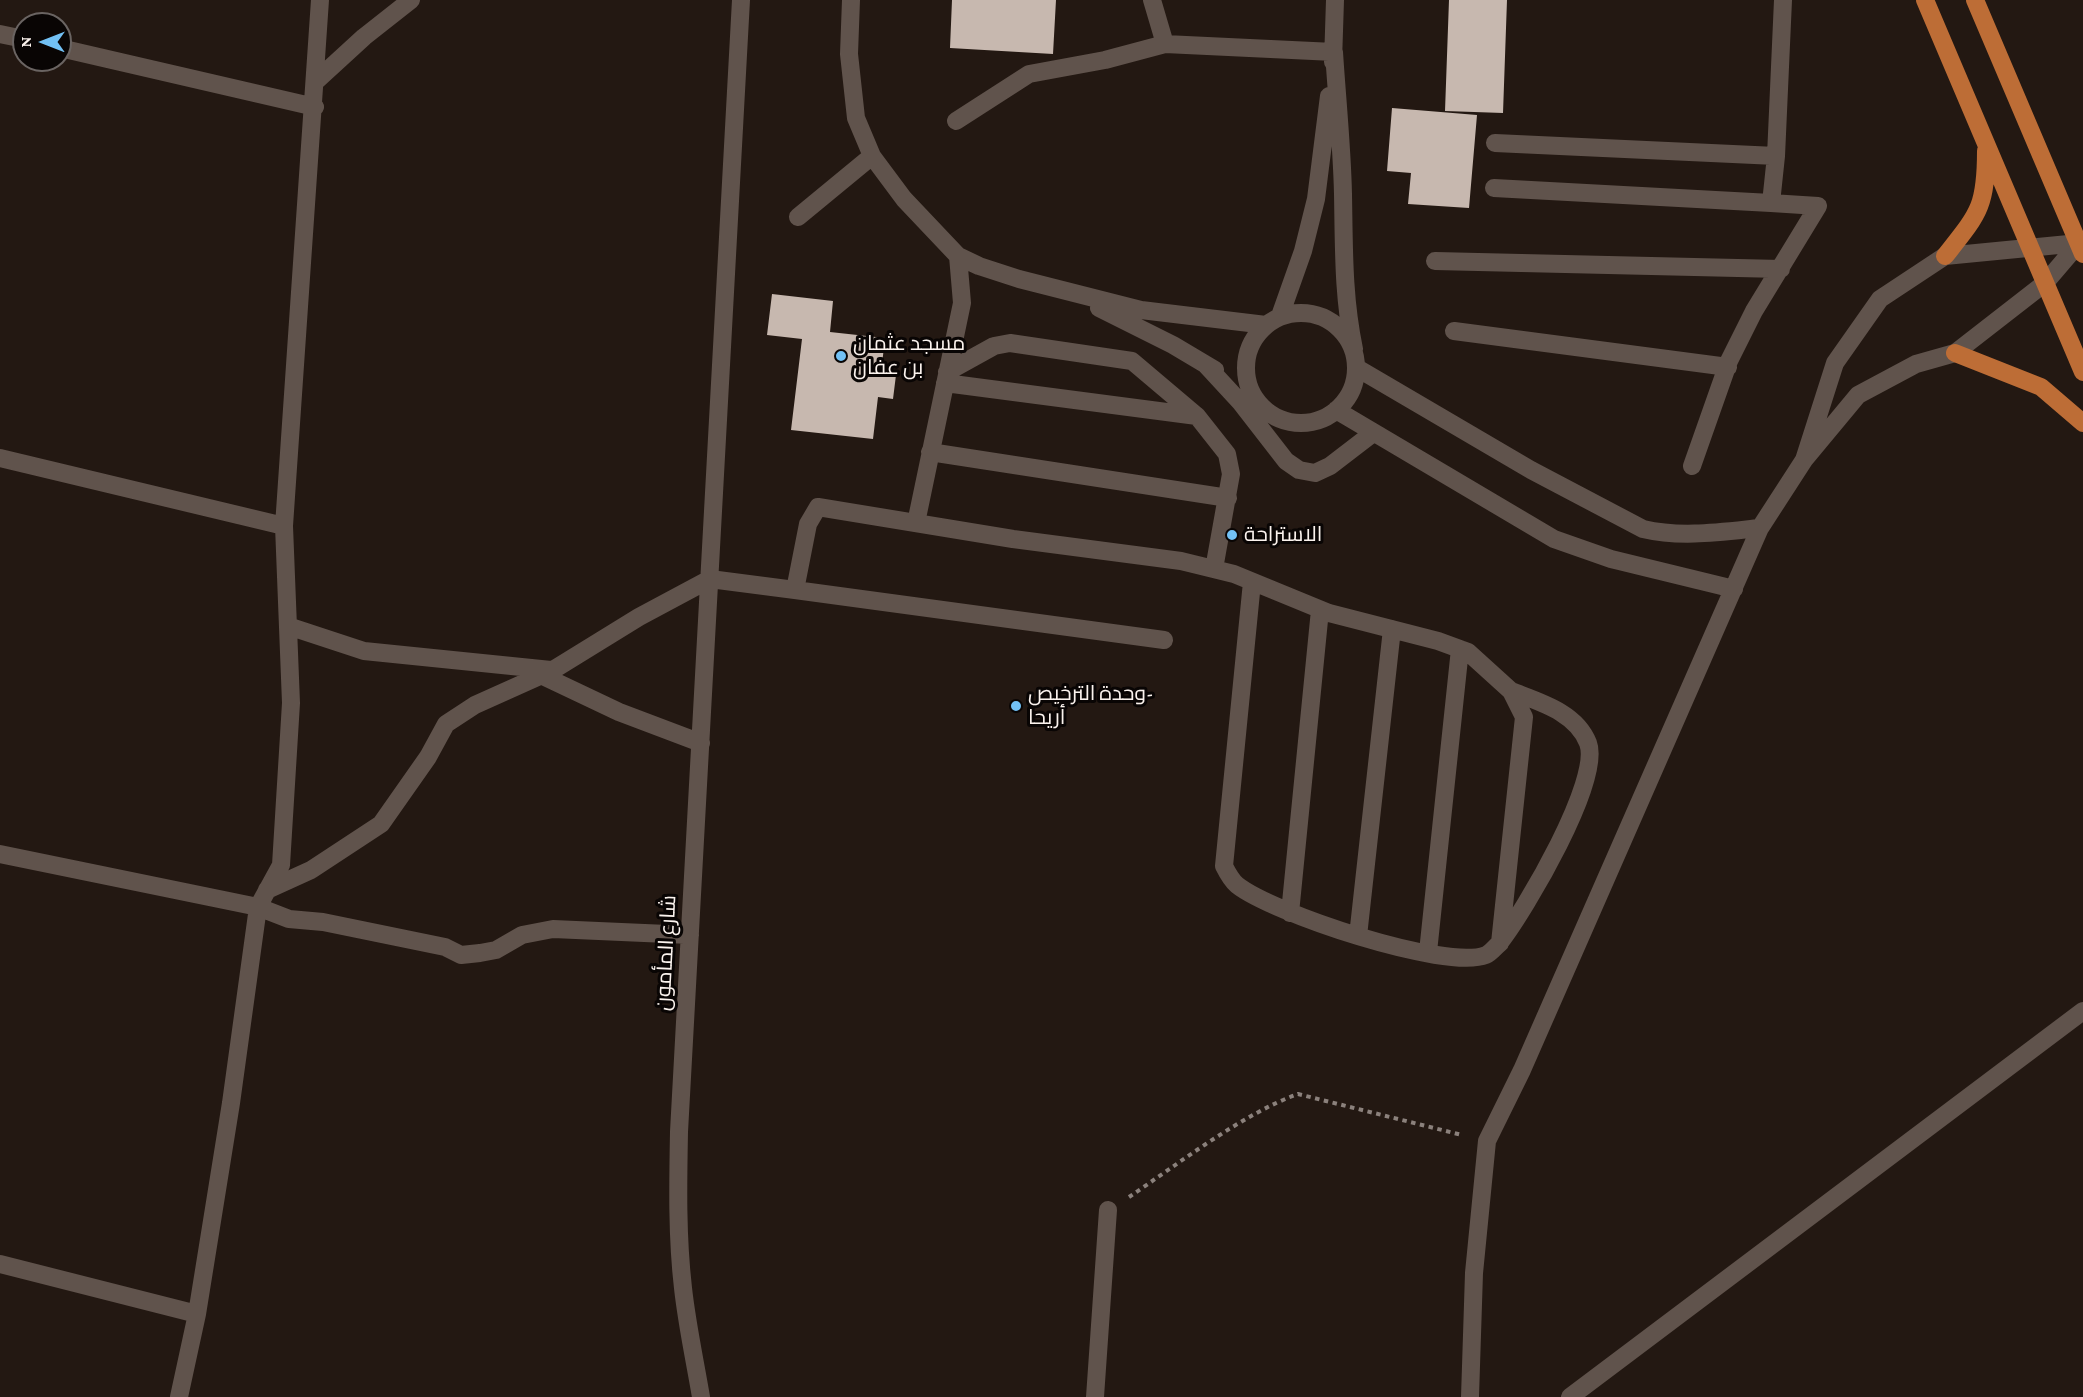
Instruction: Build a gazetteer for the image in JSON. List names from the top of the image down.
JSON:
{
  "streets": {
    "street": ["شارع المأمون"]
  },
  "places": ["مسجد عثمان بن عفان", "الاستراحة", "وحدة الترخيص- أريحا"],
  "north": "left"
}
